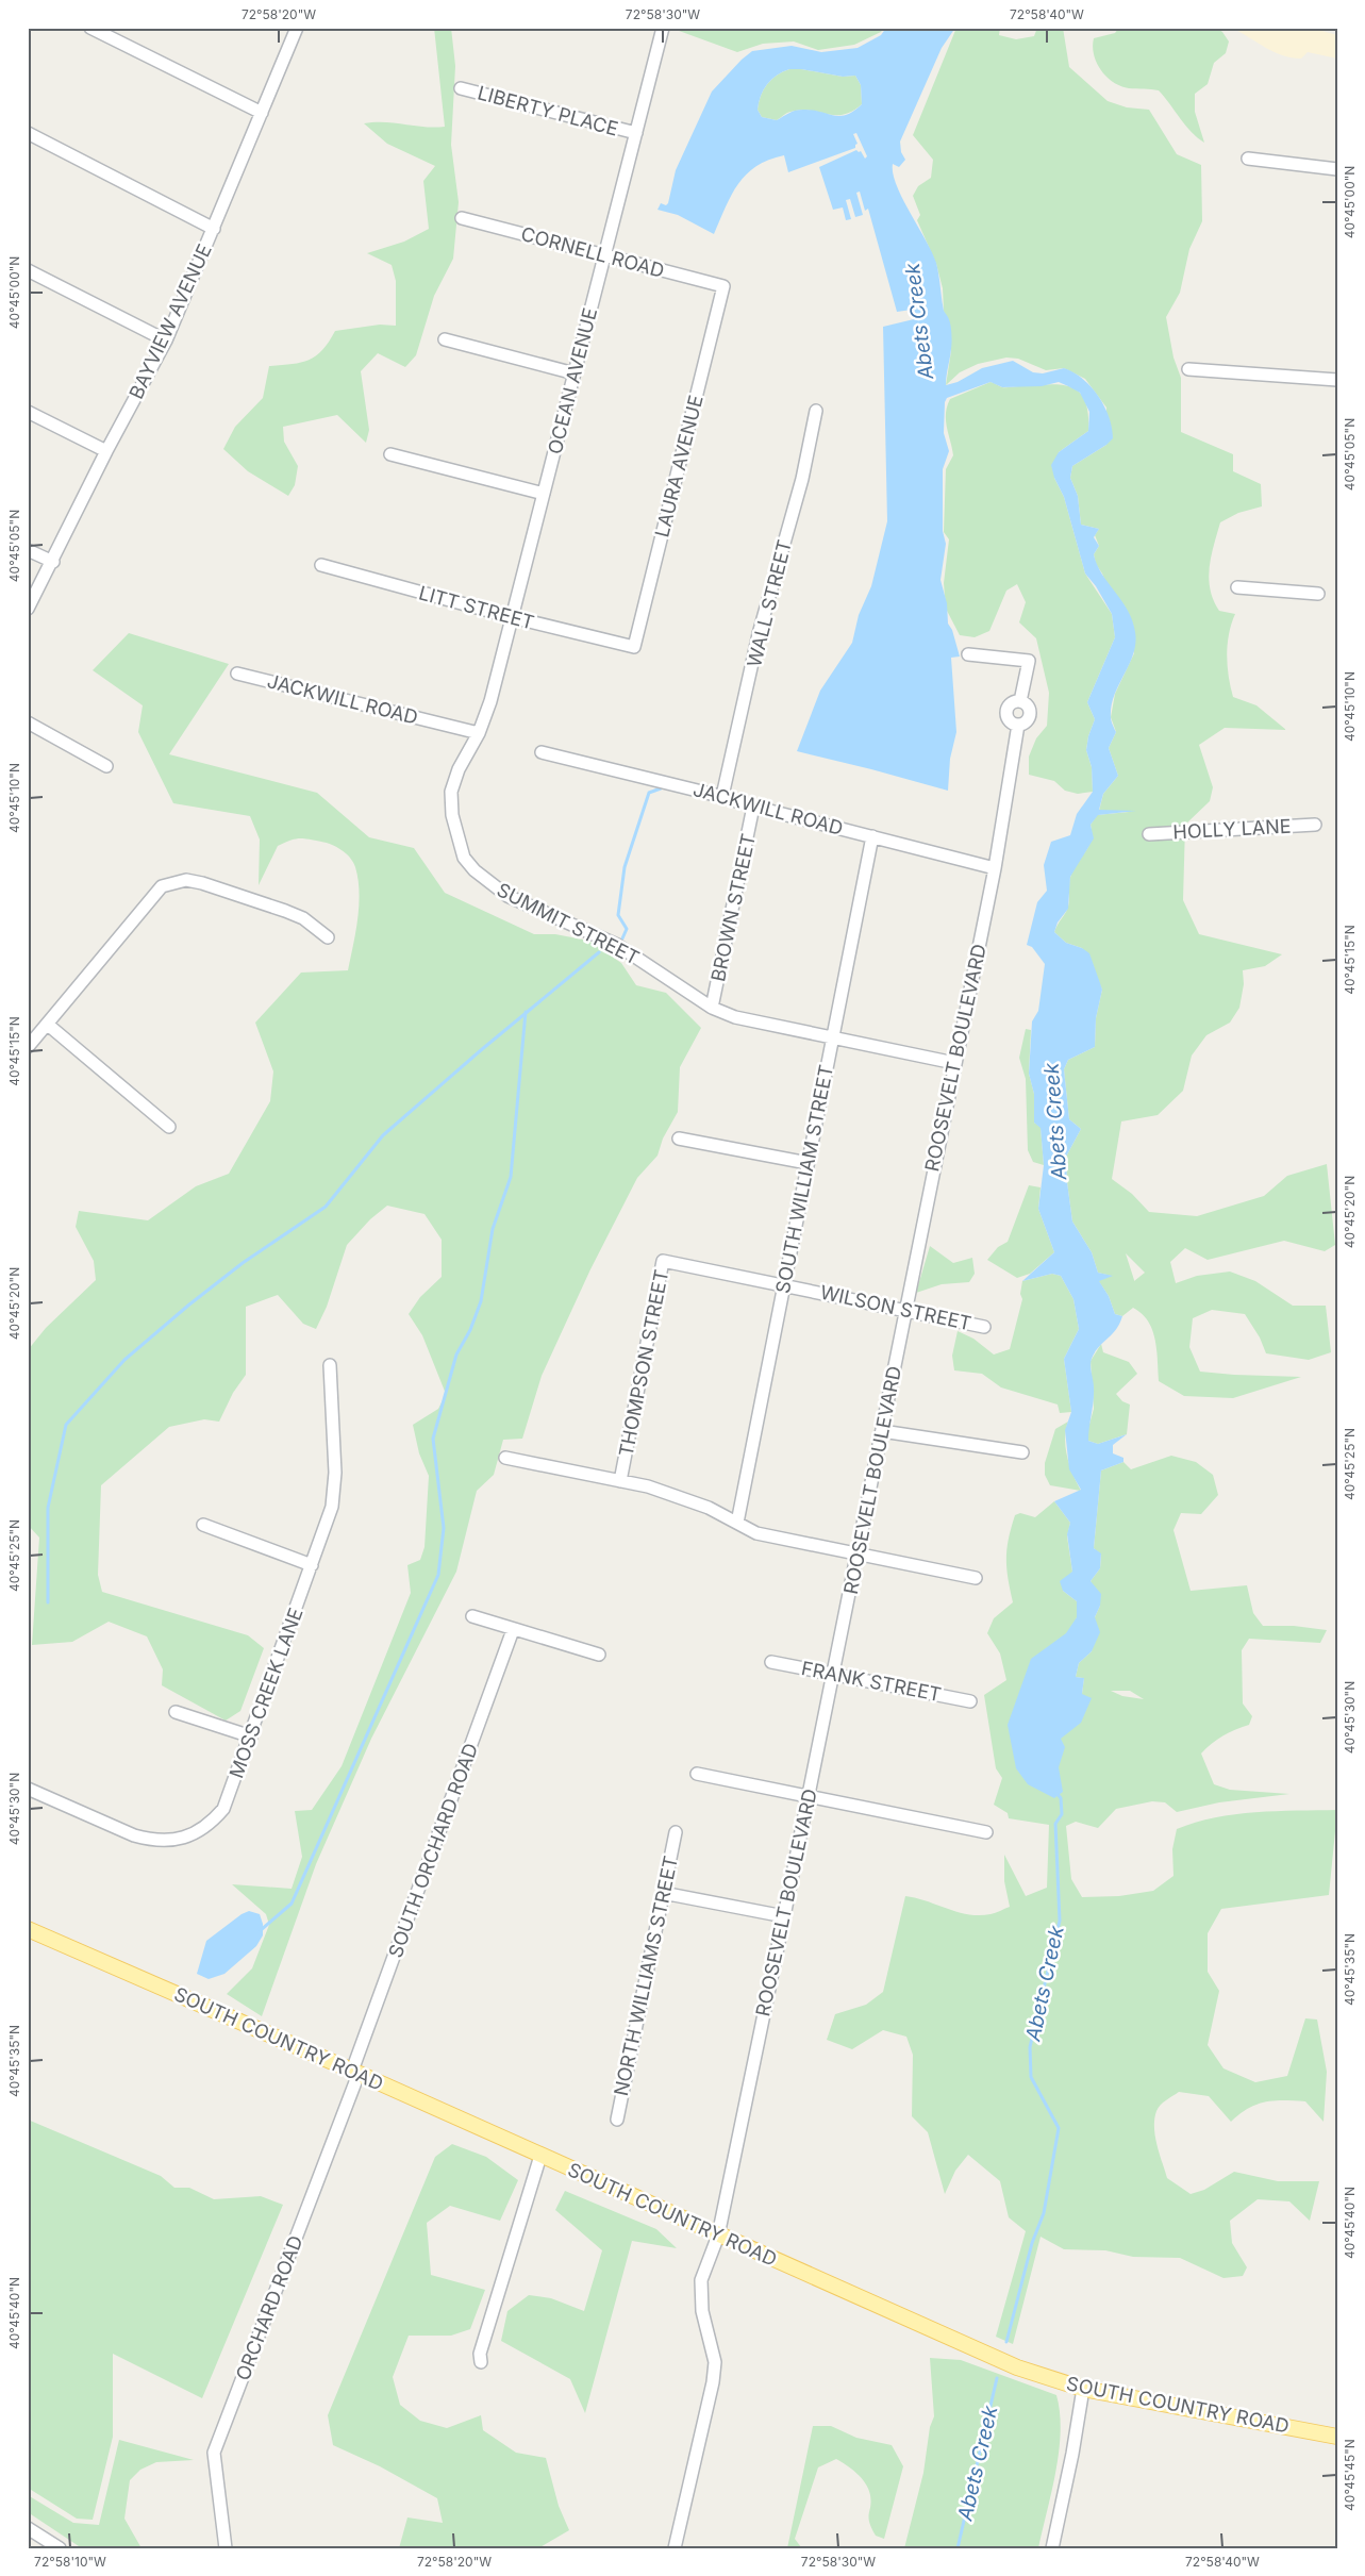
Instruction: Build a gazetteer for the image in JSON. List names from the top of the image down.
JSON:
{
  "streets": {
    "main road": ["SOUTH COUNTRY ROAD"],
    "street": [
      "LIBERTY PLACE",
      "CORNELL ROAD",
      "BAYVIEW AVENUE",
      "OCEAN AVENUE",
      "LAURA AVENUE",
      "WALL STREET",
      "LITT STREET",
      "JACKWILL ROAD",
      "HOLLY LANE",
      "BROWN STREET",
      "SUMMIT STREET",
      "ROOSEVELT BOULEVARD",
      "SOUTH WILLIAM STREET",
      "WILSON STREET",
      "THOMPSON STREET",
      "FRANK STREET",
      "MOSS CREEK LANE",
      "SOUTH ORCHARD ROAD",
      "NORTH WILLIAMS STREET",
      "ORCHARD ROAD"
    ]
  },
  "crossings": [
    ["LIBERTY PLACE", "OCEAN AVENUE"],
    ["CORNELL ROAD", "OCEAN AVENUE"],
    ["CORNELL ROAD", "LAURA AVENUE"],
    ["OCEAN AVENUE", "LITT STREET"],
    ["OCEAN AVENUE", "JACKWILL ROAD"],
    ["OCEAN AVENUE", "SUMMIT STREET"],
    ["LAURA AVENUE", "LITT STREET"],
    ["WALL STREET", "JACKWILL ROAD"],
    ["JACKWILL ROAD", "BROWN STREET"],
    ["JACKWILL ROAD", "SUMMIT STREET"],
    ["JACKWILL ROAD", "ROOSEVELT BOULEVARD"],
    ["JACKWILL ROAD", "SOUTH WILLIAM STREET"],
    ["BROWN STREET", "SUMMIT STREET"],
    ["SUMMIT STREET", "ROOSEVELT BOULEVARD"],
    ["SUMMIT STREET", "SOUTH WILLIAM STREET"],
    ["ROOSEVELT BOULEVARD", "WILSON STREET"],
    ["ROOSEVELT BOULEVARD", "FRANK STREET"],
    ["ROOSEVELT BOULEVARD", "SOUTH COUNTRY ROAD"],
    ["SOUTH WILLIAM STREET", "WILSON STREET"],
    ["WILSON STREET", "THOMPSON STREET"],
    ["SOUTH ORCHARD ROAD", "SOUTH COUNTRY ROAD"],
    ["SOUTH ORCHARD ROAD", "ORCHARD ROAD"],
    ["SOUTH COUNTRY ROAD", "ORCHARD ROAD"]
  ],
  "water": ["Abets Creek"],
  "coordinates": [
    "72°58'20\"W",
    "72°58'30\"W",
    "72°58'40\"W",
    "40°45'00\"N",
    "40°45'05\"N",
    "40°45'10\"N",
    "40°45'15\"N",
    "40°45'20\"N",
    "40°45'25\"N",
    "40°45'30\"N",
    "40°45'35\"N",
    "40°45'40\"N",
    "40°45'45\"N",
    "72°58'10\"W"
  ]
}
